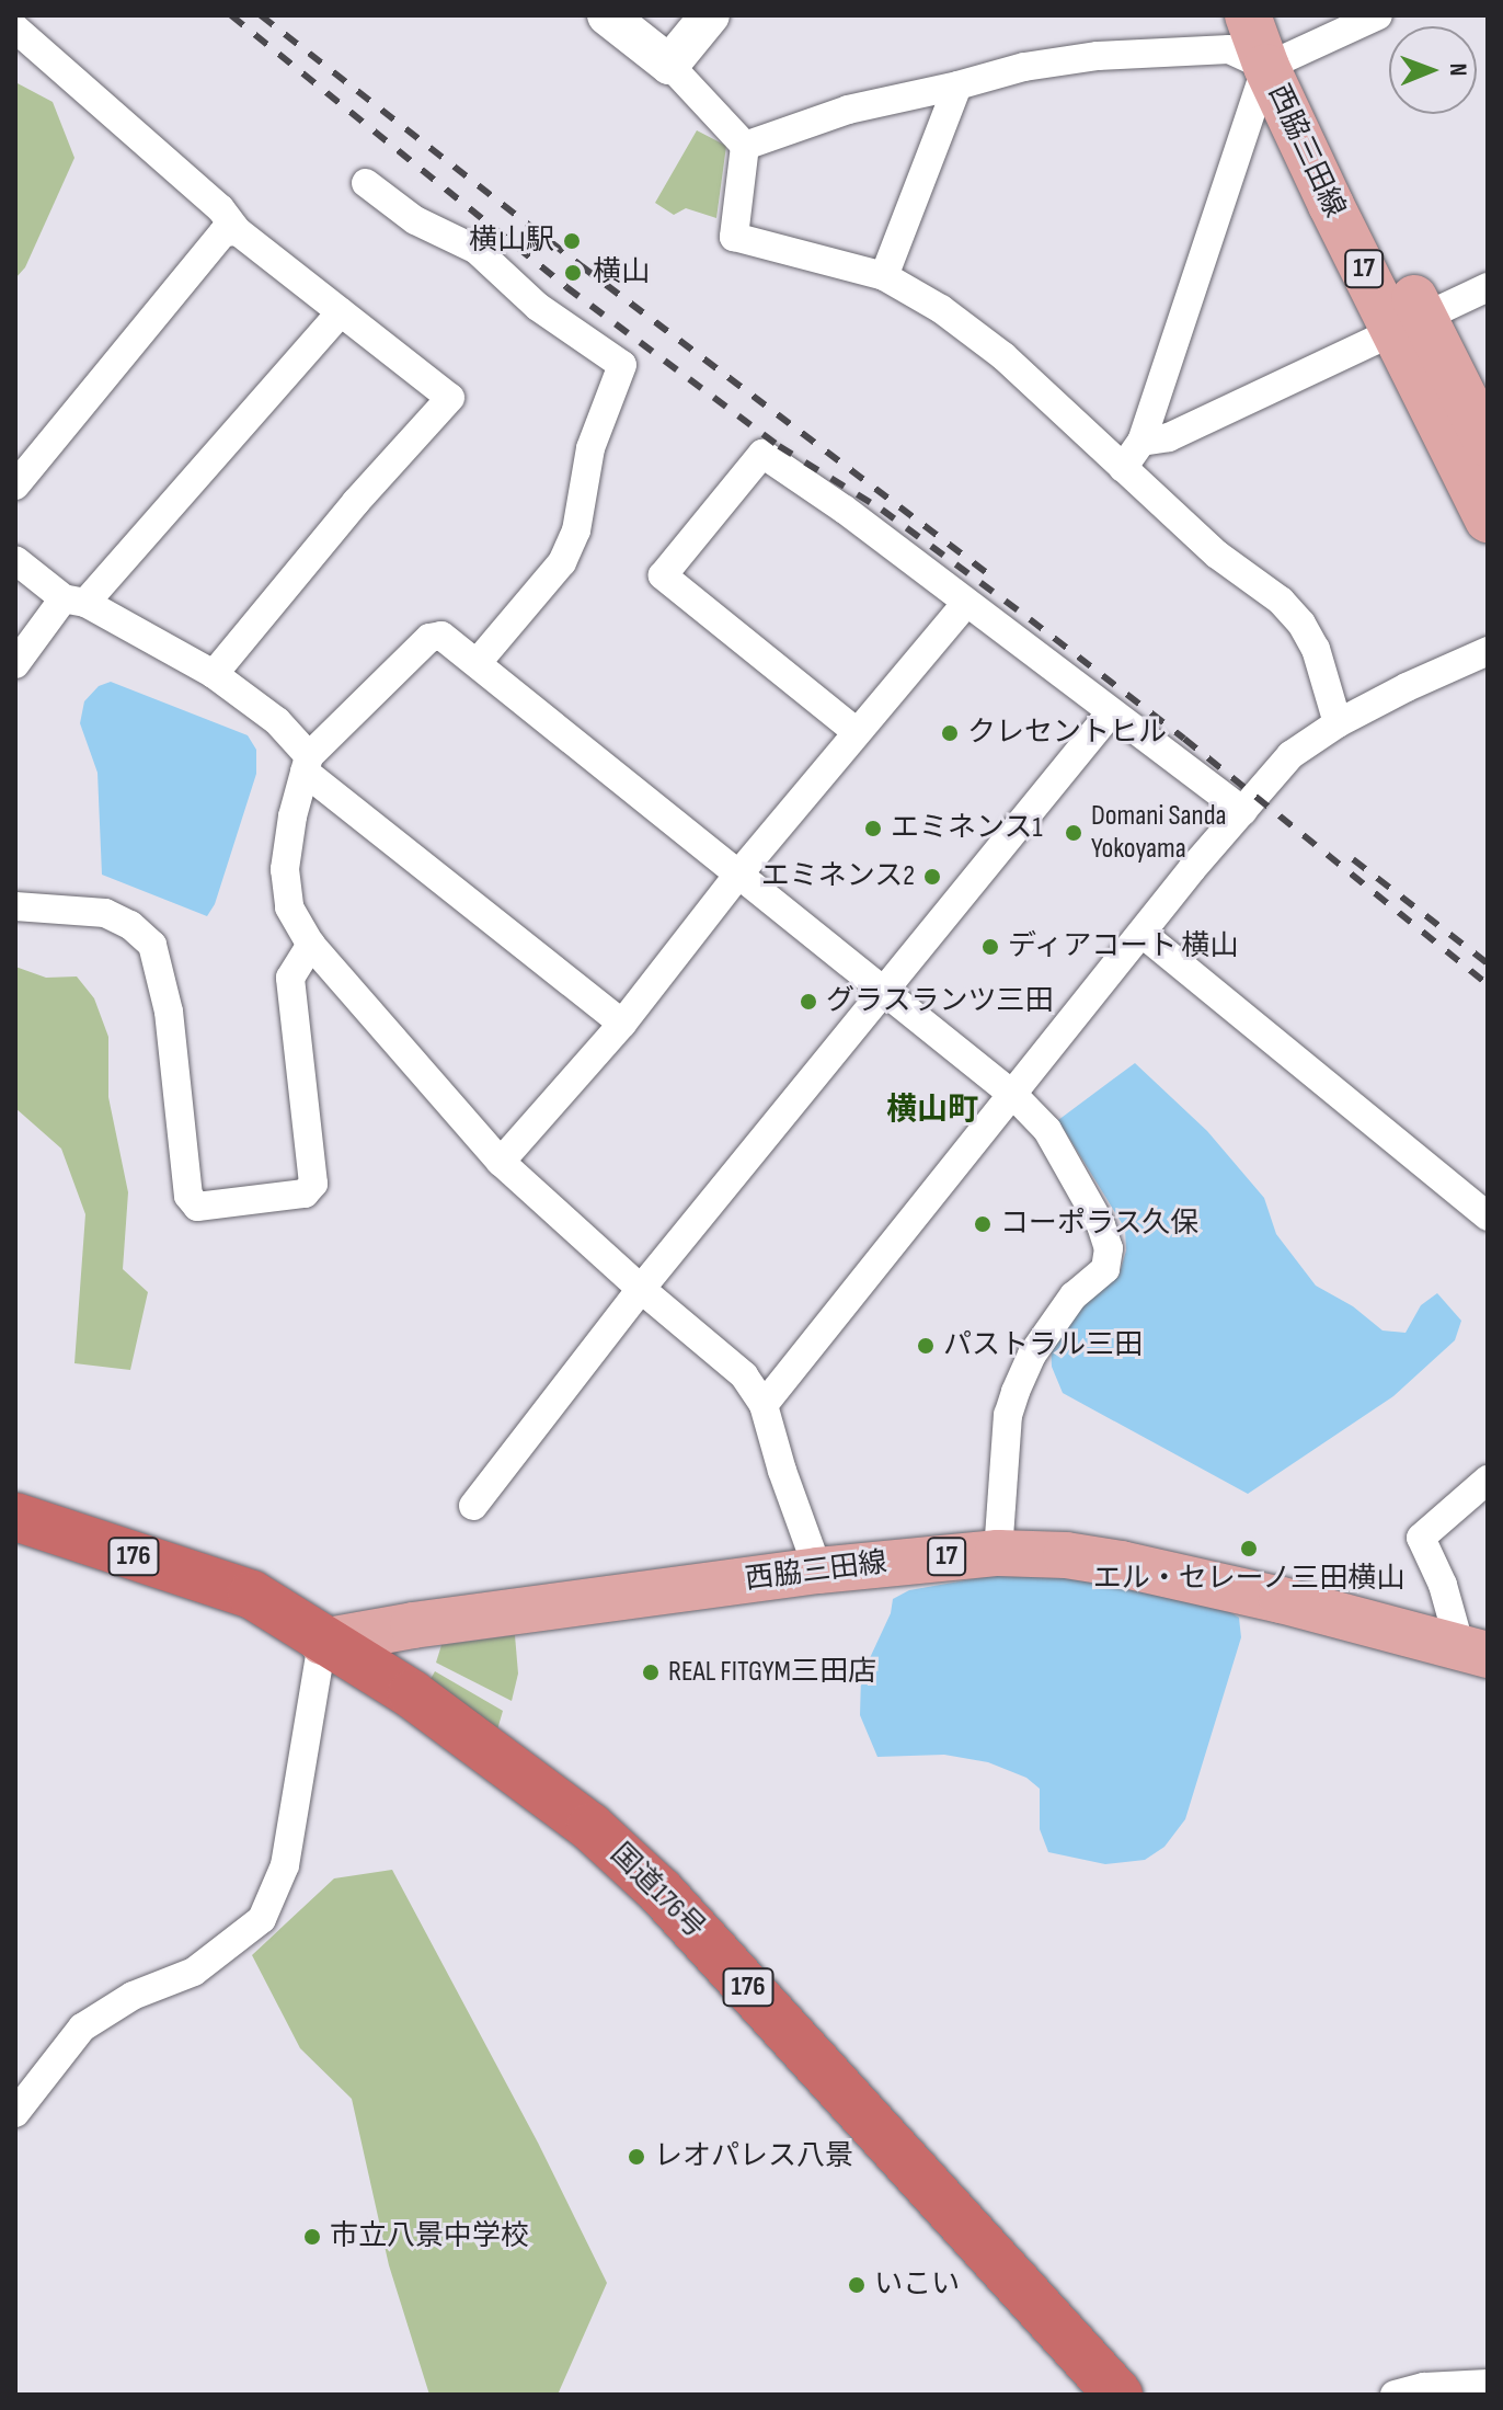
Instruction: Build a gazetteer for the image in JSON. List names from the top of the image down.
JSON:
{
  "streets": {
    "highway": ["176", "国道176号"],
    "main road": ["西脇三田線", "17"]
  },
  "crossings": [
    ["西脇三田線", "国道176号"]
  ],
  "districts": ["横山町"],
  "places": [
    "横山駅",
    "横山",
    "クレセントヒル",
    "エミネンス1",
    "Domani Sanda Yokoyama",
    "エミネンス2",
    "ディアコート 横山",
    "グラスランツ三田",
    "コーポラス久保",
    "パストラル三田",
    "エル・セレーノ三田横山",
    "REAL FITGYM三田店",
    "レオパレス八景",
    "市立八景中学校",
    "いこい"
  ],
  "north": "right"
}
